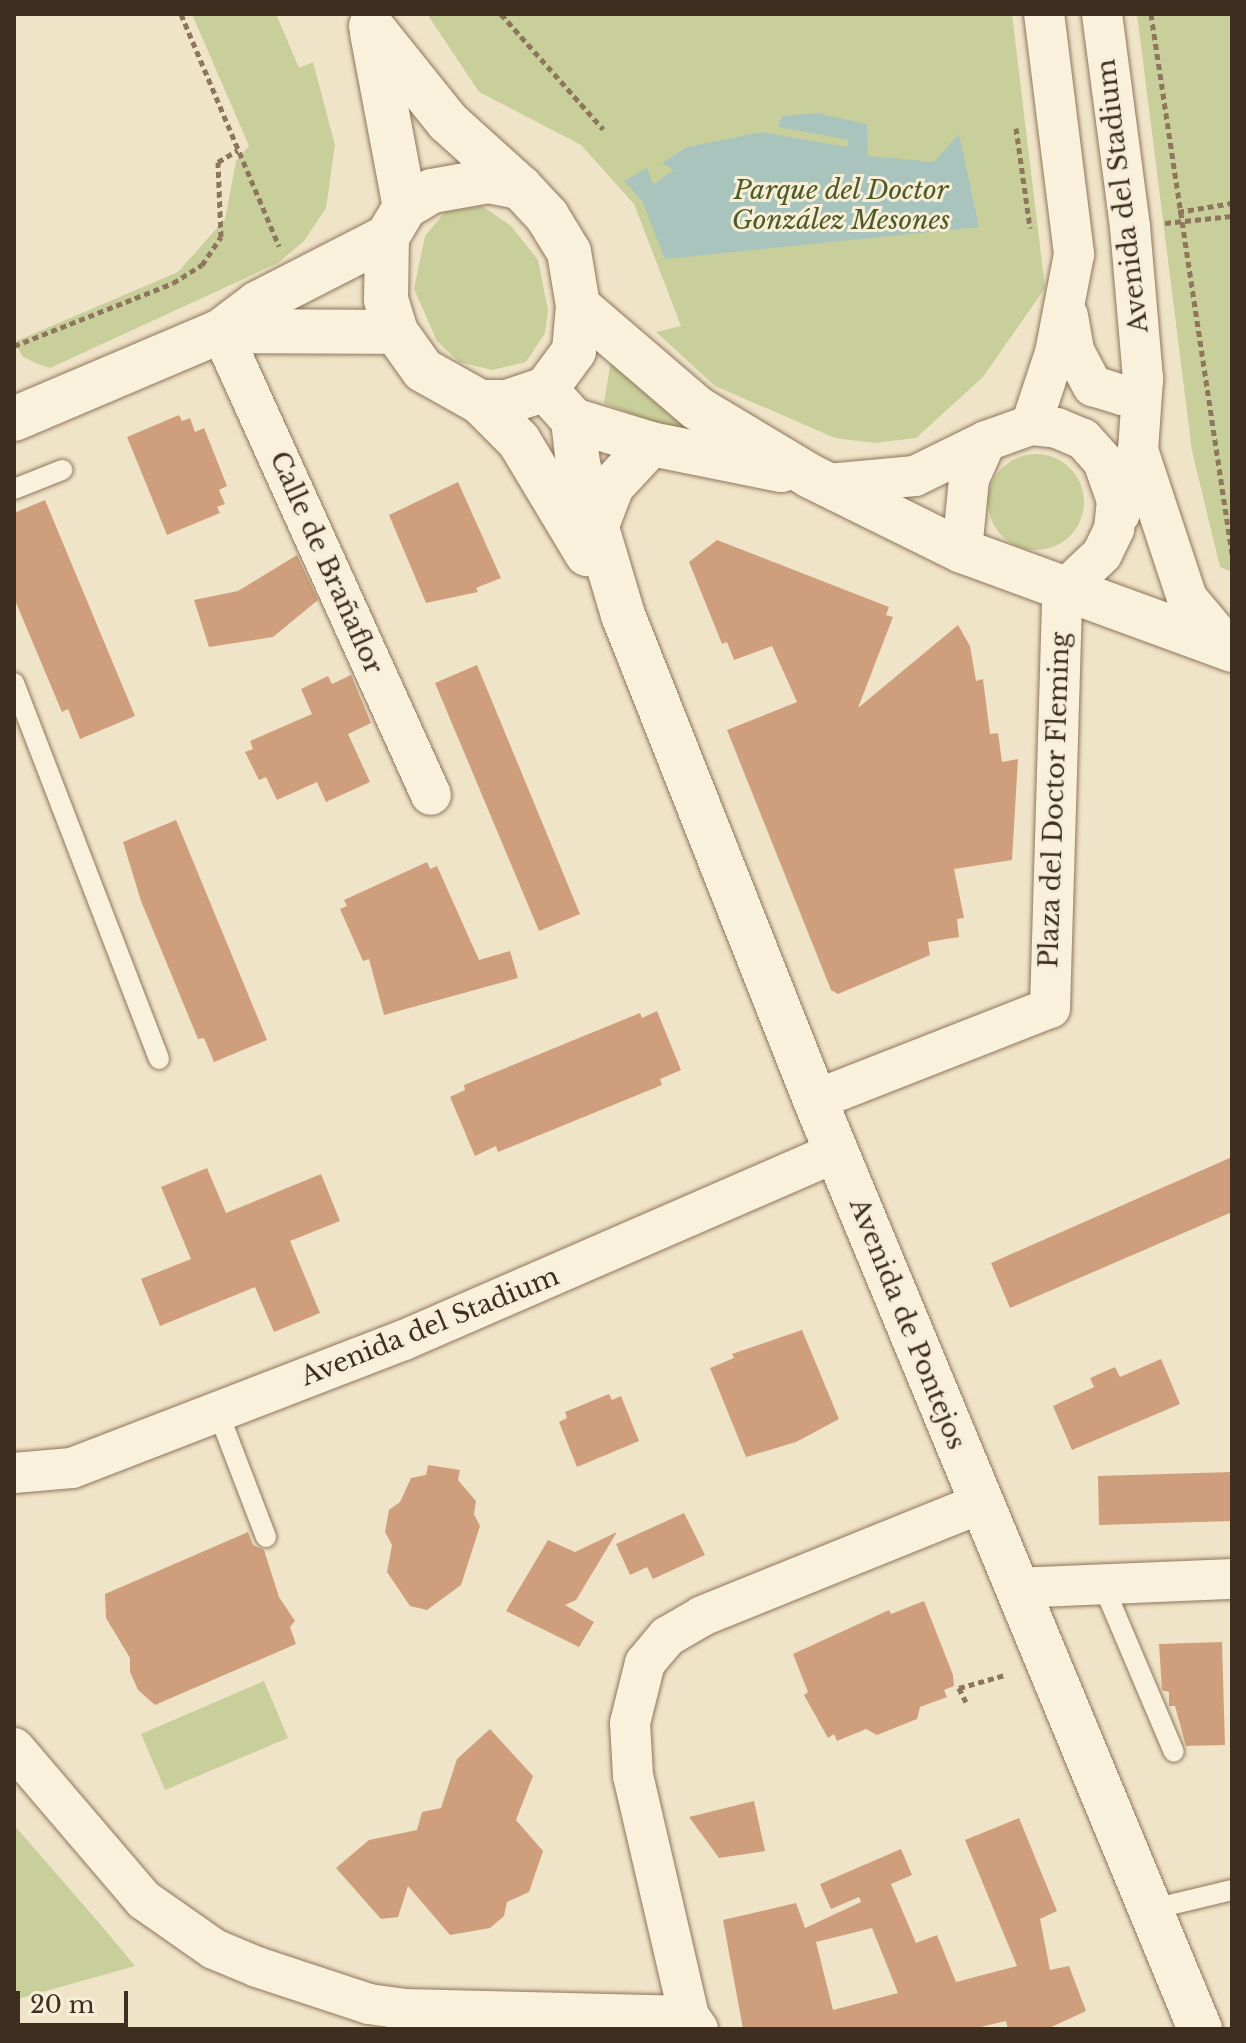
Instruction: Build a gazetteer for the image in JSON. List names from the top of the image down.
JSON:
{
  "streets": {
    "main road": ["Avenida de Pontejos"],
    "street": ["Avenida del Stadium", "Calle de Brañaflor", "Plaza del Doctor Fleming"]
  },
  "crossings": [
    ["Avenida del Stadium", "Plaza del Doctor Fleming"],
    ["Avenida del Stadium", "Avenida de Pontejos"],
    ["Plaza del Doctor Fleming", "Avenida de Pontejos"]
  ],
  "parks": ["Parque del Doctor González Mesones"],
  "scale_bar": "20 m"
}
